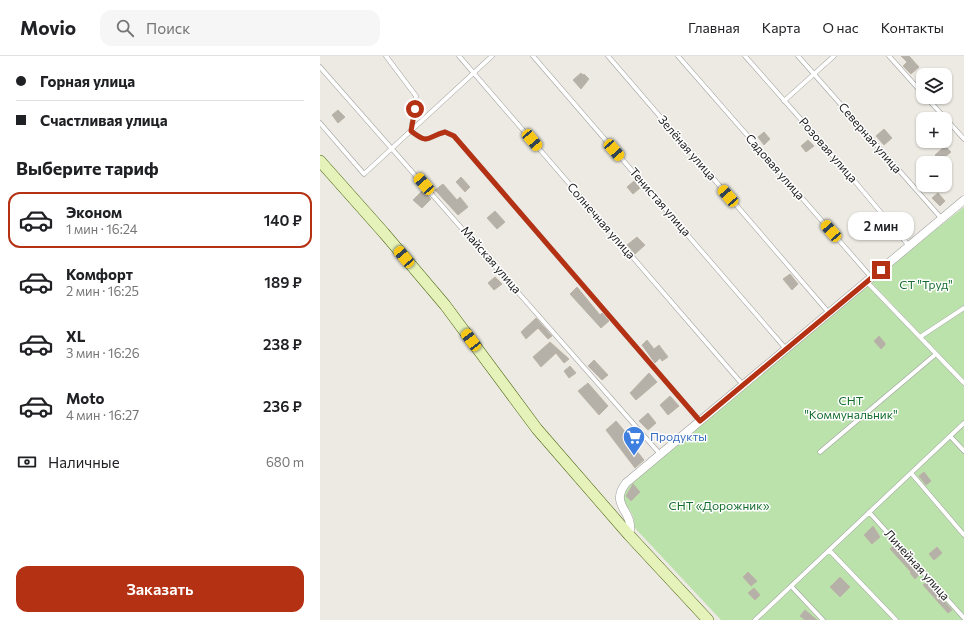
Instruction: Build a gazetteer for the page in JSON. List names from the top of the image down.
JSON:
{
  "streets": {
    "lane": [
      "Северная улица",
      "Зелёная улица",
      "Розовая улица",
      "Садовая улица",
      "Тенистая улица",
      "Солнечная улица",
      "Майская улица",
      "Линейная улица"
    ]
  },
  "parks": ["СТ \"Труд\"", "СНТ \"Коммунальник\"", "СНТ «Дорожник»"],
  "places": {
    "supermarket": ["Продукты"]
  },
  "page": {
    "header": "Movio",
    "search": "Поиск",
    "nav": [
      "Главная",
      "Карта",
      "О нас",
      "Контакты"
    ],
    "banner": ["Горная улица", "Счастливая улица"],
    "map_buttons": ["+", "−"],
    "heading": "Выберите тариф",
    "list": [
      {
        "name": "Эконом",
        "note": "1 мин · 16:24",
        "value": "140 ₽"
      },
      {
        "name": "Комфорт",
        "note": "2 мин · 16:25",
        "value": "189 ₽"
      },
      {
        "name": "XL",
        "note": "3 мин · 16:26",
        "value": "238 ₽"
      },
      {
        "name": "Moto",
        "note": "4 мин · 16:27",
        "value": "236 ₽"
      }
    ],
    "bubble": "2 мин",
    "pay": ["Наличные", "680 m"],
    "buttons": "Заказать"
  }
}
